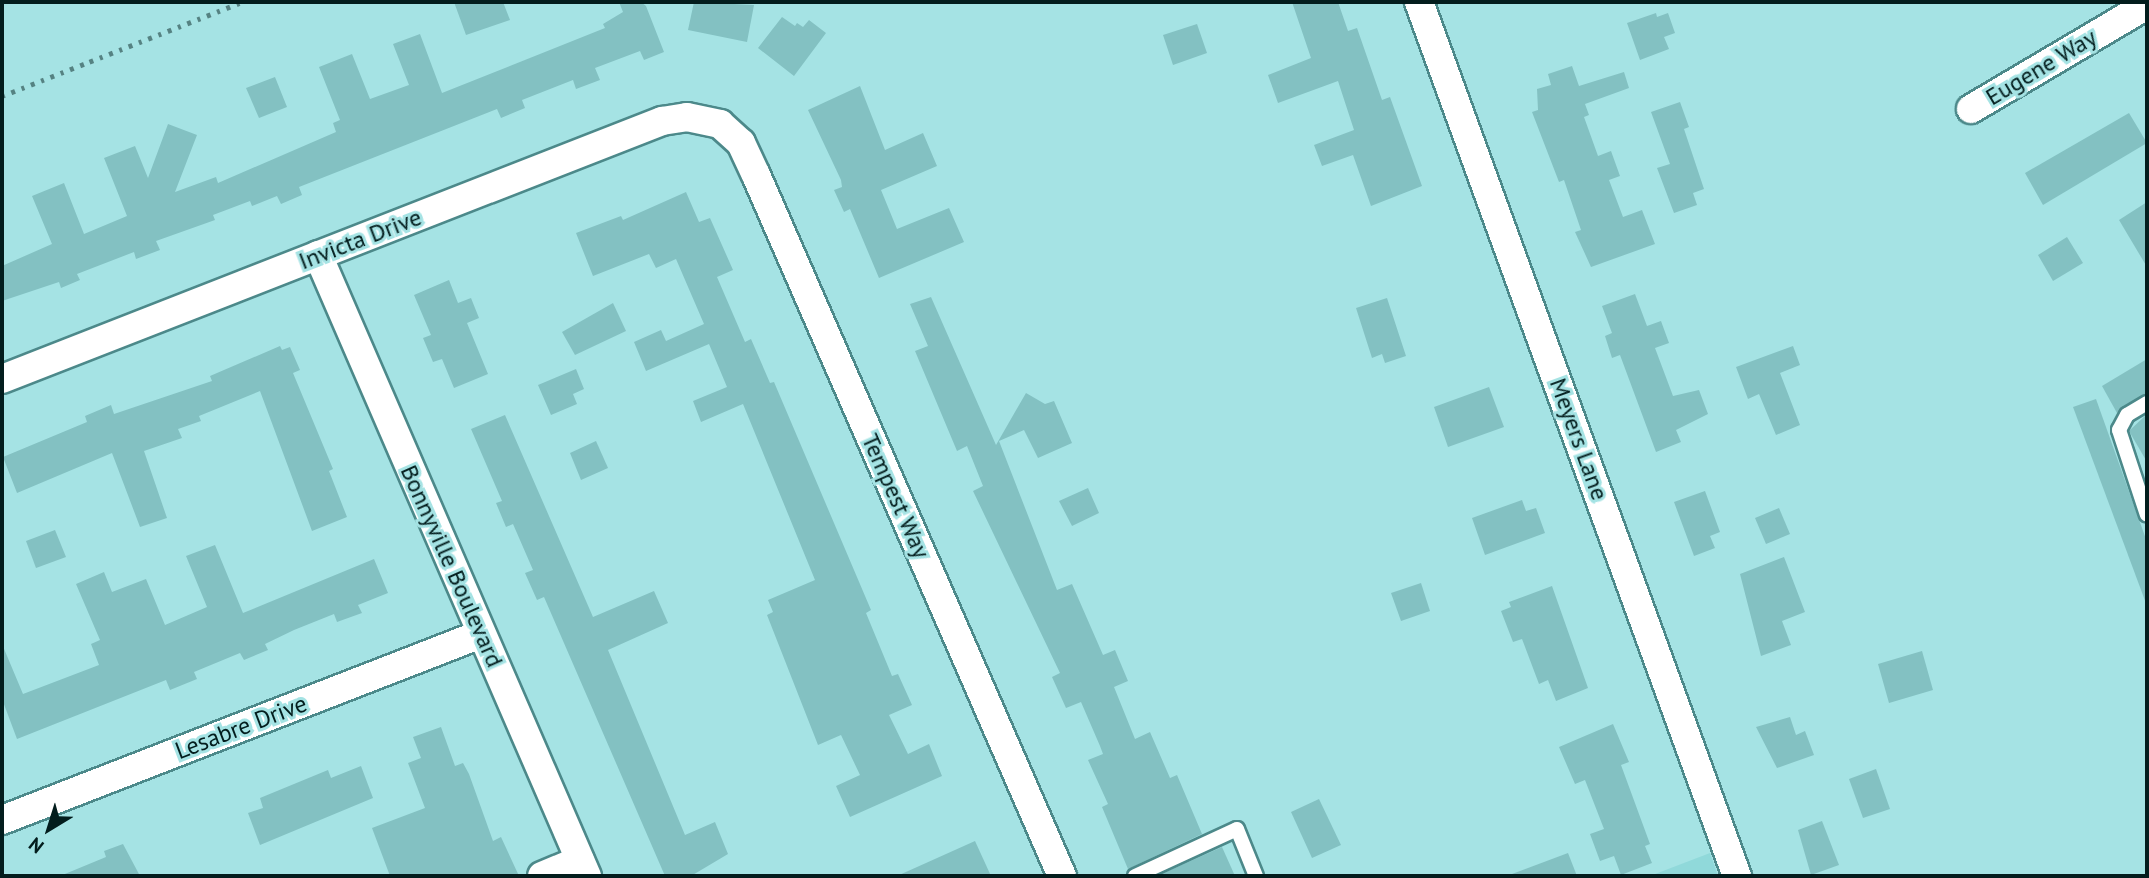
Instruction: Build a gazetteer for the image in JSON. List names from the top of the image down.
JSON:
{
  "streets": {
    "street": [
      "Eugene Way",
      "Invicta Drive",
      "Meyers Lane",
      "Tempest Way",
      "Bonnyville Boulevard",
      "Lesabre Drive"
    ]
  },
  "crossings": [
    ["Invicta Drive", "Tempest Way"],
    ["Invicta Drive", "Bonnyville Boulevard"],
    ["Bonnyville Boulevard", "Lesabre Drive"]
  ],
  "north": "bottom left"
}
